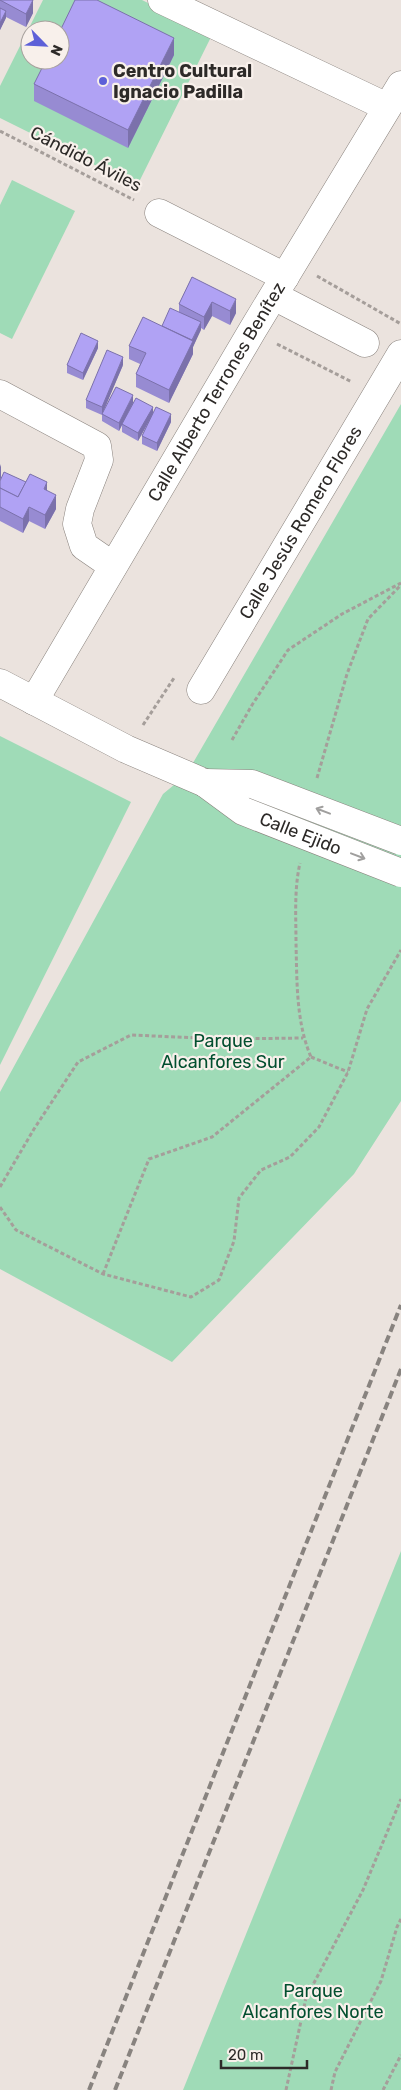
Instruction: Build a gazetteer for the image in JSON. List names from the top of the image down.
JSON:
{
  "streets": {
    "street": ["Calle Alberto Terrones Benítez", "Calle Jesús Romero Flores", "Calle Ejido"],
    "path": ["Cándido Áviles"]
  },
  "crossings": [
    ["Calle Alberto Terrones Benítez", "Calle Ejido"]
  ],
  "parks": ["Parque Alcanfores Sur", "Parque Alcanfores Norte"],
  "places": ["Centro Cultural Ignacio Padilla"],
  "scale_bar": "20 m",
  "north": "bottom right"
}
